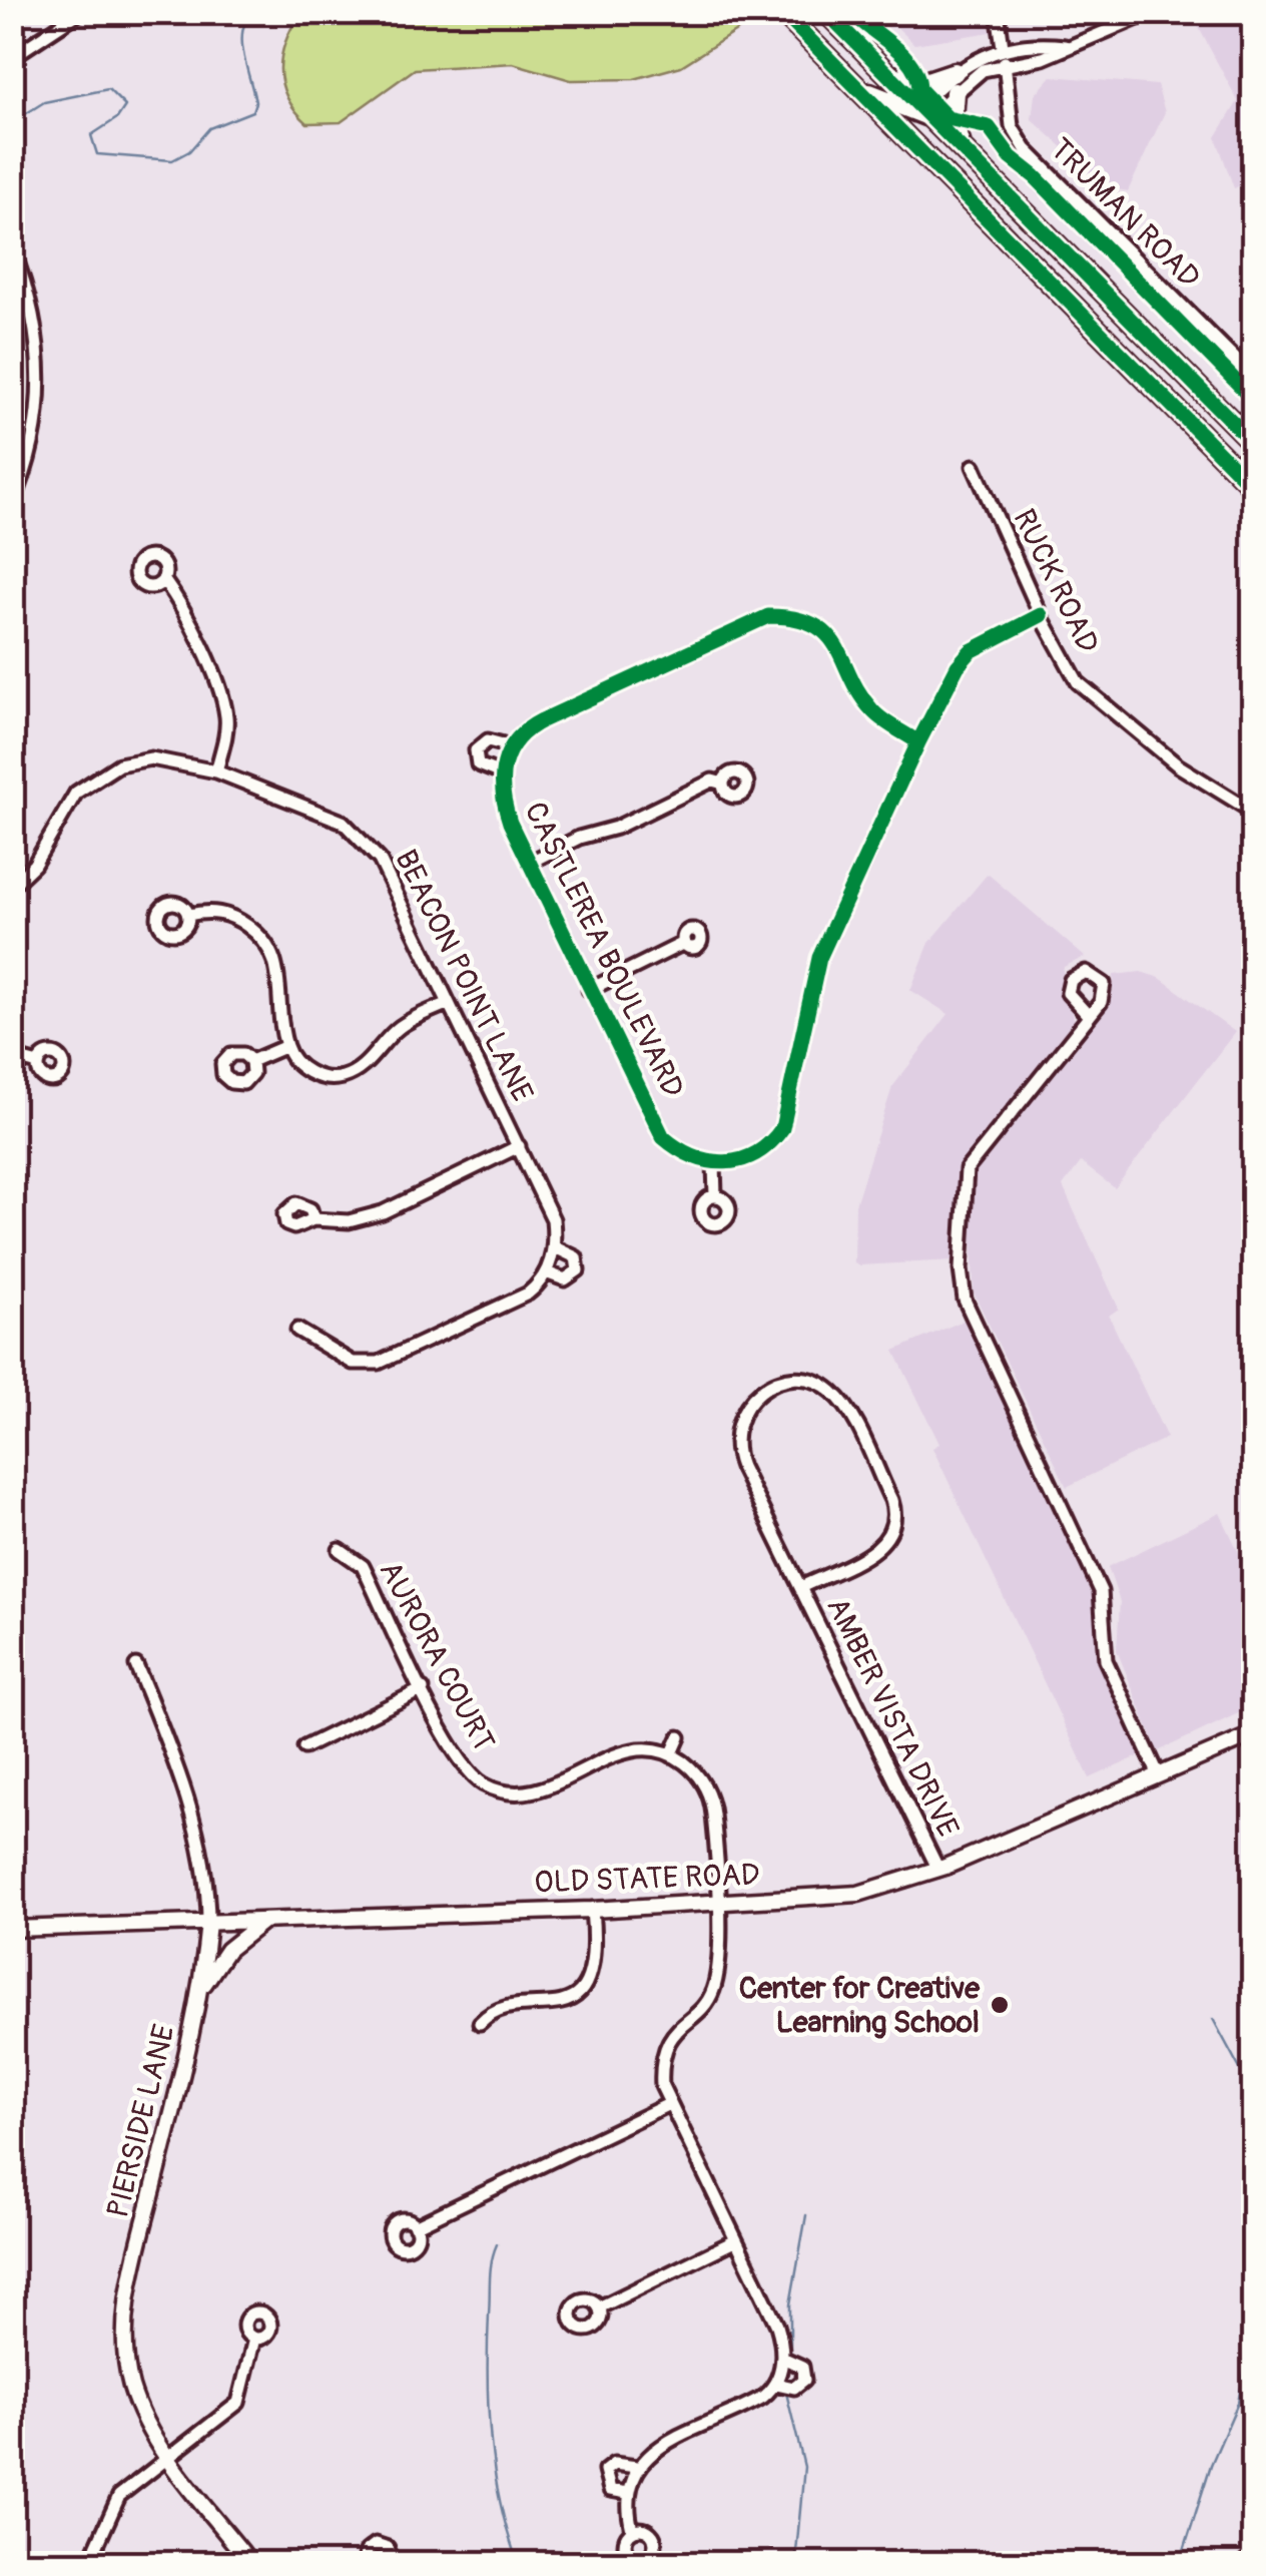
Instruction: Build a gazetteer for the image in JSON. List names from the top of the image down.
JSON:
{
  "streets": {
    "street": [
      "TRUMAN ROAD",
      "RUCK ROAD",
      "CASTLEREA BOULEVARD",
      "BEACON POINT LANE",
      "AURORA COURT",
      "AMBER VISTA DRIVE",
      "OLD STATE ROAD",
      "PIERSIDE LANE"
    ]
  },
  "crossings": [
    ["AMBER VISTA DRIVE", "OLD STATE ROAD"],
    ["OLD STATE ROAD", "PIERSIDE LANE"]
  ],
  "places": ["Center for Creative Learning School"]
}
